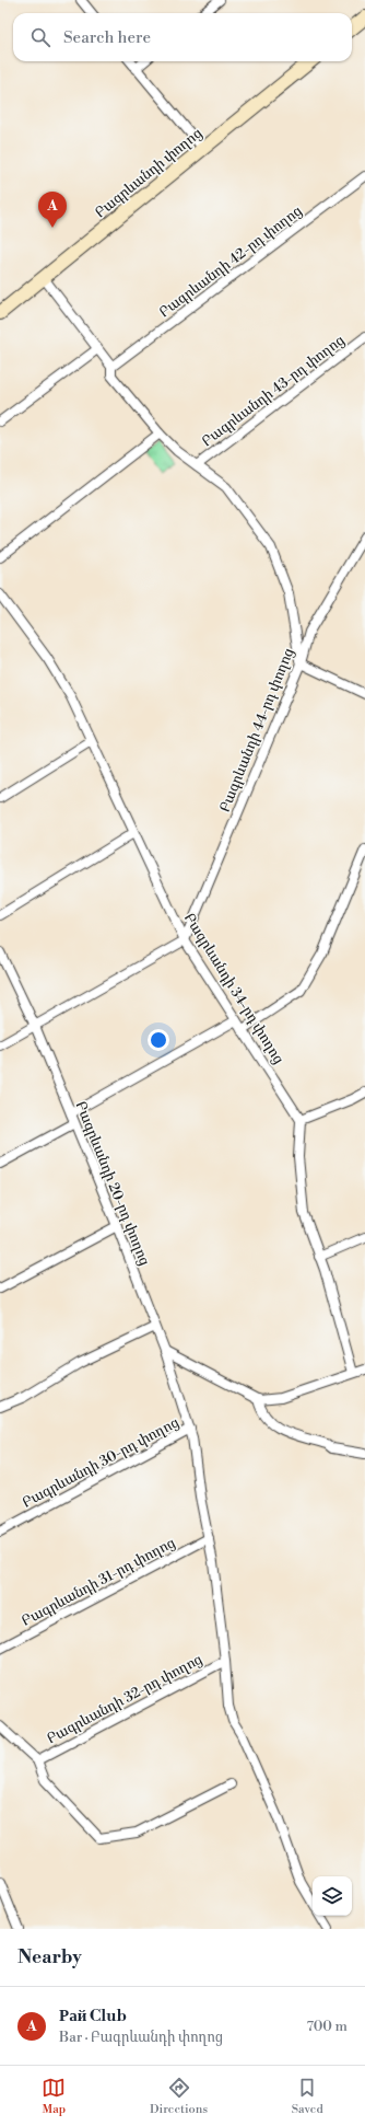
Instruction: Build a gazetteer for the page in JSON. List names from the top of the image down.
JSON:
{
  "streets": {
    "main road": ["Բագրևանդի փողոց"],
    "street": [
      "Բագրևանդի 42-րդ փողոց",
      "Բագրևանդի 43-րդ փողոց",
      "Բագրևանդի 44-րդ փողոց",
      "Բագրևանդի 34-րդ փողոց",
      "Բագրևանդի 20-րդ փողոց",
      "Բագրևանդի 30-րդ փողոց",
      "Բագրևանդի 31-րդ փողոց",
      "Բագրևանդի 32-րդ փողոց"
    ]
  },
  "crossings": [
    ["Բագրևանդի 44-րդ փողոց", "Բագրևանդի 34-րդ փողոց"],
    ["Բագրևանդի 20-րդ փողոց", "Բագրևանդի 30-րդ փողոց"],
    ["Բագրևանդի 20-րդ փողոց", "Բագրևանդի 31-րդ փողոց"],
    ["Բագրևանդի 20-րդ փողոց", "Բագրևանդի 32-րդ փողոց"]
  ],
  "page": {
    "search": "Search here",
    "pins": "A",
    "heading": "Nearby",
    "list": [
      {
        "mark": "A",
        "name": "Рай Club",
        "note": "Bar · Բագրևանդի փողոց",
        "value": "700 m"
      }
    ],
    "nav": ["Map", "Directions", "Saved"]
  }
}
